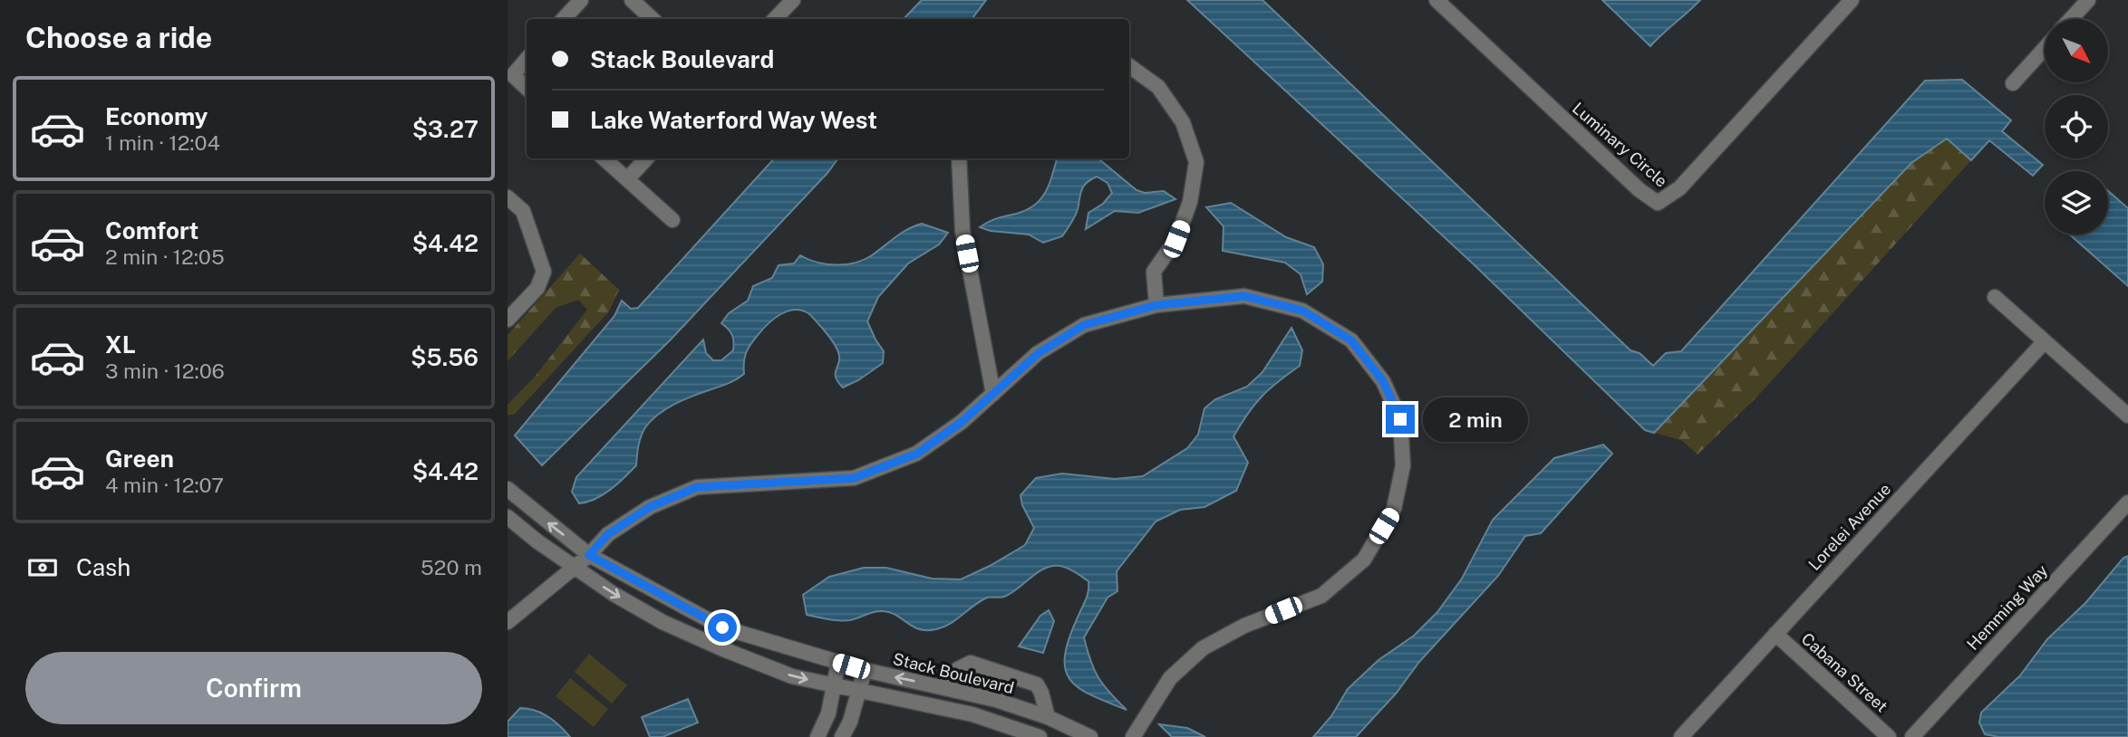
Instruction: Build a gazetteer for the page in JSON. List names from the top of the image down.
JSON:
{
  "streets": {
    "street": [
      "Luminary Circle",
      "Lorelei Avenue",
      "Hemming Way",
      "Cabana Street",
      "Stack Boulevard"
    ]
  },
  "crossings": [
    ["Lorelei Avenue", "Cabana Street"]
  ],
  "north": "bottom right",
  "page": {
    "heading": "Choose a ride",
    "banner": ["Stack Boulevard", "Lake Waterford Way West"],
    "list": [
      {
        "name": "Economy",
        "note": "1 min · 12:04",
        "value": "$3.27"
      },
      {
        "name": "Comfort",
        "note": "2 min · 12:05",
        "value": "$4.42"
      },
      {
        "name": "XL",
        "note": "3 min · 12:06",
        "value": "$5.56"
      },
      {
        "name": "Green",
        "note": "4 min · 12:07",
        "value": "$4.42"
      }
    ],
    "bubble": "2 min",
    "pay": ["Cash", "520 m"],
    "buttons": "Confirm"
  }
}
